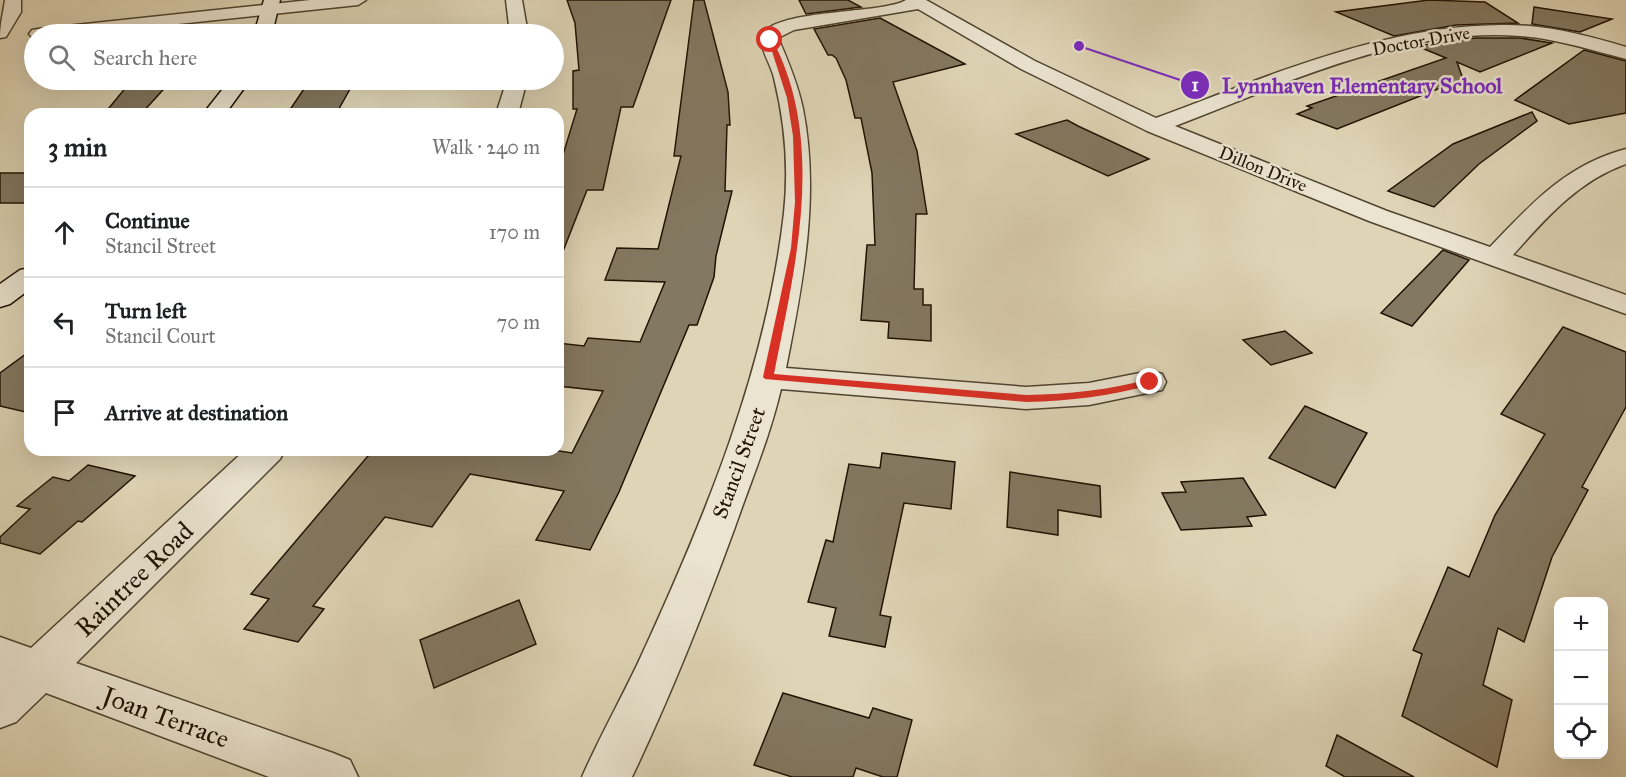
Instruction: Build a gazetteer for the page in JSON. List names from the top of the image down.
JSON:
{
  "streets": {
    "street": [
      "Doctor Drive",
      "Dillon Drive",
      "Stancil Street",
      "Raintree Road",
      "Joan Terrace"
    ]
  },
  "crossings": [
    ["Doctor Drive", "Dillon Drive"],
    ["Dillon Drive", "Stancil Street"],
    ["Raintree Road", "Joan Terrace"]
  ],
  "places": ["Lynnhaven Elementary School"],
  "page": {
    "search": "Search here",
    "heading": ["3 min", "Walk · 240 m"],
    "list": [
      ["Continue", "Stancil Street", "170 m"],
      ["Turn left", "Stancil Court", "70 m"],
      "Arrive at destination"
    ],
    "map_buttons": ["+", "−"]
  }
}
